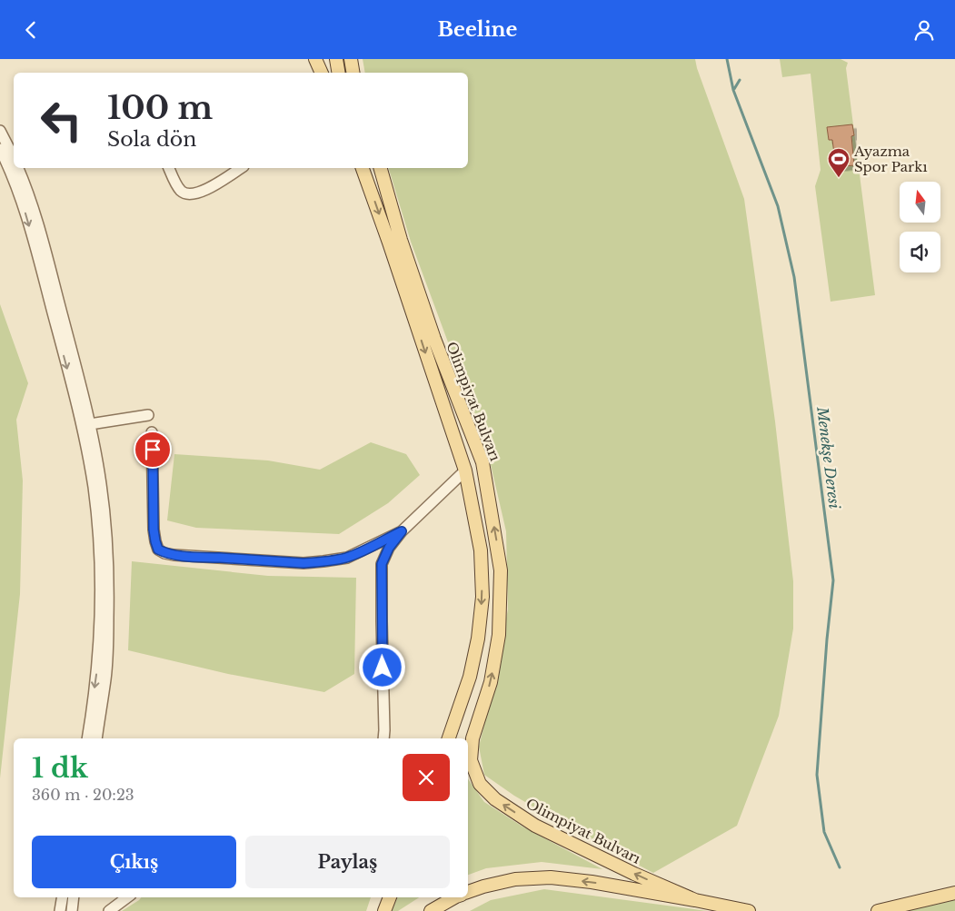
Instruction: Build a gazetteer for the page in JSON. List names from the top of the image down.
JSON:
{
  "streets": {
    "main road": ["Olimpiyat Bulvarı"]
  },
  "water": ["Menekşe Deresi"],
  "places": {
    "sports": ["Ayazma Spor Parkı"]
  },
  "north": "top",
  "page": {
    "header": "Beeline",
    "turn": ["100 m", "Sola dön"],
    "heading": ["1 dk", "360 m · 20:23"],
    "buttons": ["Çıkış", "Paylaş"]
  }
}
